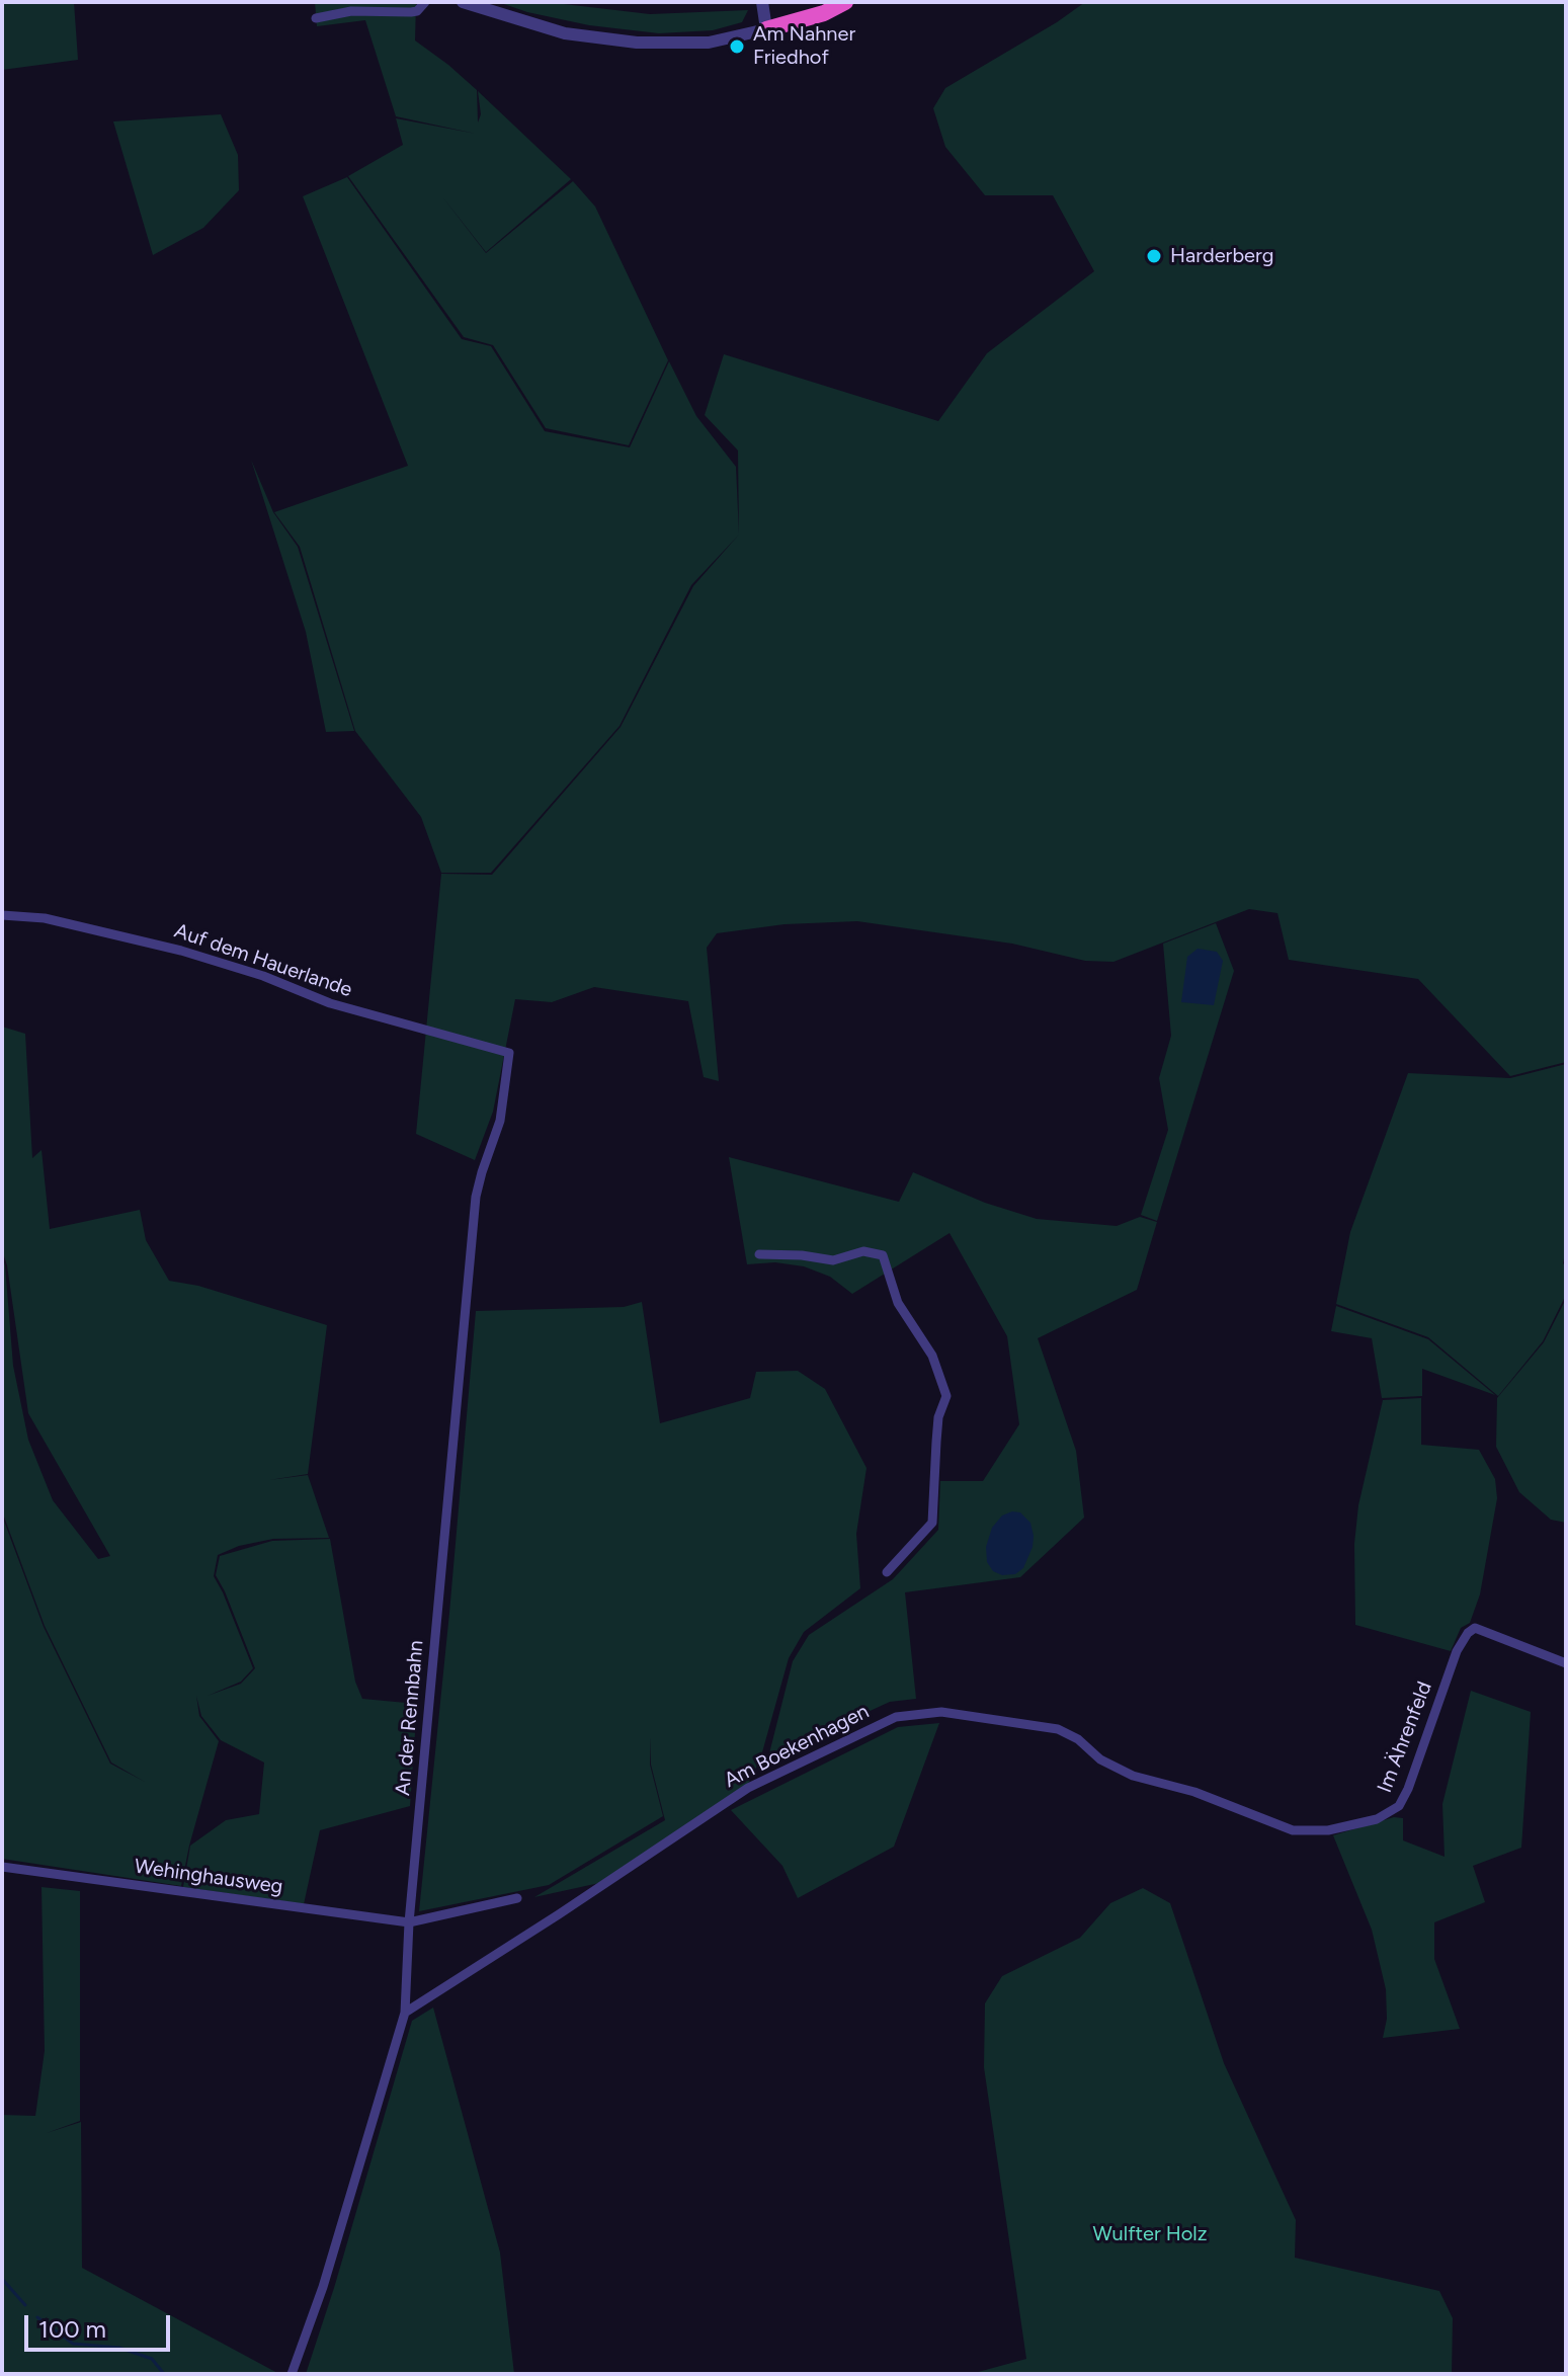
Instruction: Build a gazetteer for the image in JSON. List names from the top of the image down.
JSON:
{
  "streets": {
    "street": [
      "Auf dem Hauerlande",
      "An der Rennbahn",
      "Im Ährenfeld",
      "Am Boekenhagen",
      "Wehinghausweg"
    ]
  },
  "crossings": [
    ["Auf dem Hauerlande", "An der Rennbahn"],
    ["An der Rennbahn", "Am Boekenhagen"],
    ["An der Rennbahn", "Wehinghausweg"],
    ["Im Ährenfeld", "Am Boekenhagen"]
  ],
  "parks": ["Wulfter Holz"],
  "places": ["Am Nahner Friedhof", "Harderberg"],
  "scale_bar": "100 m"
}
